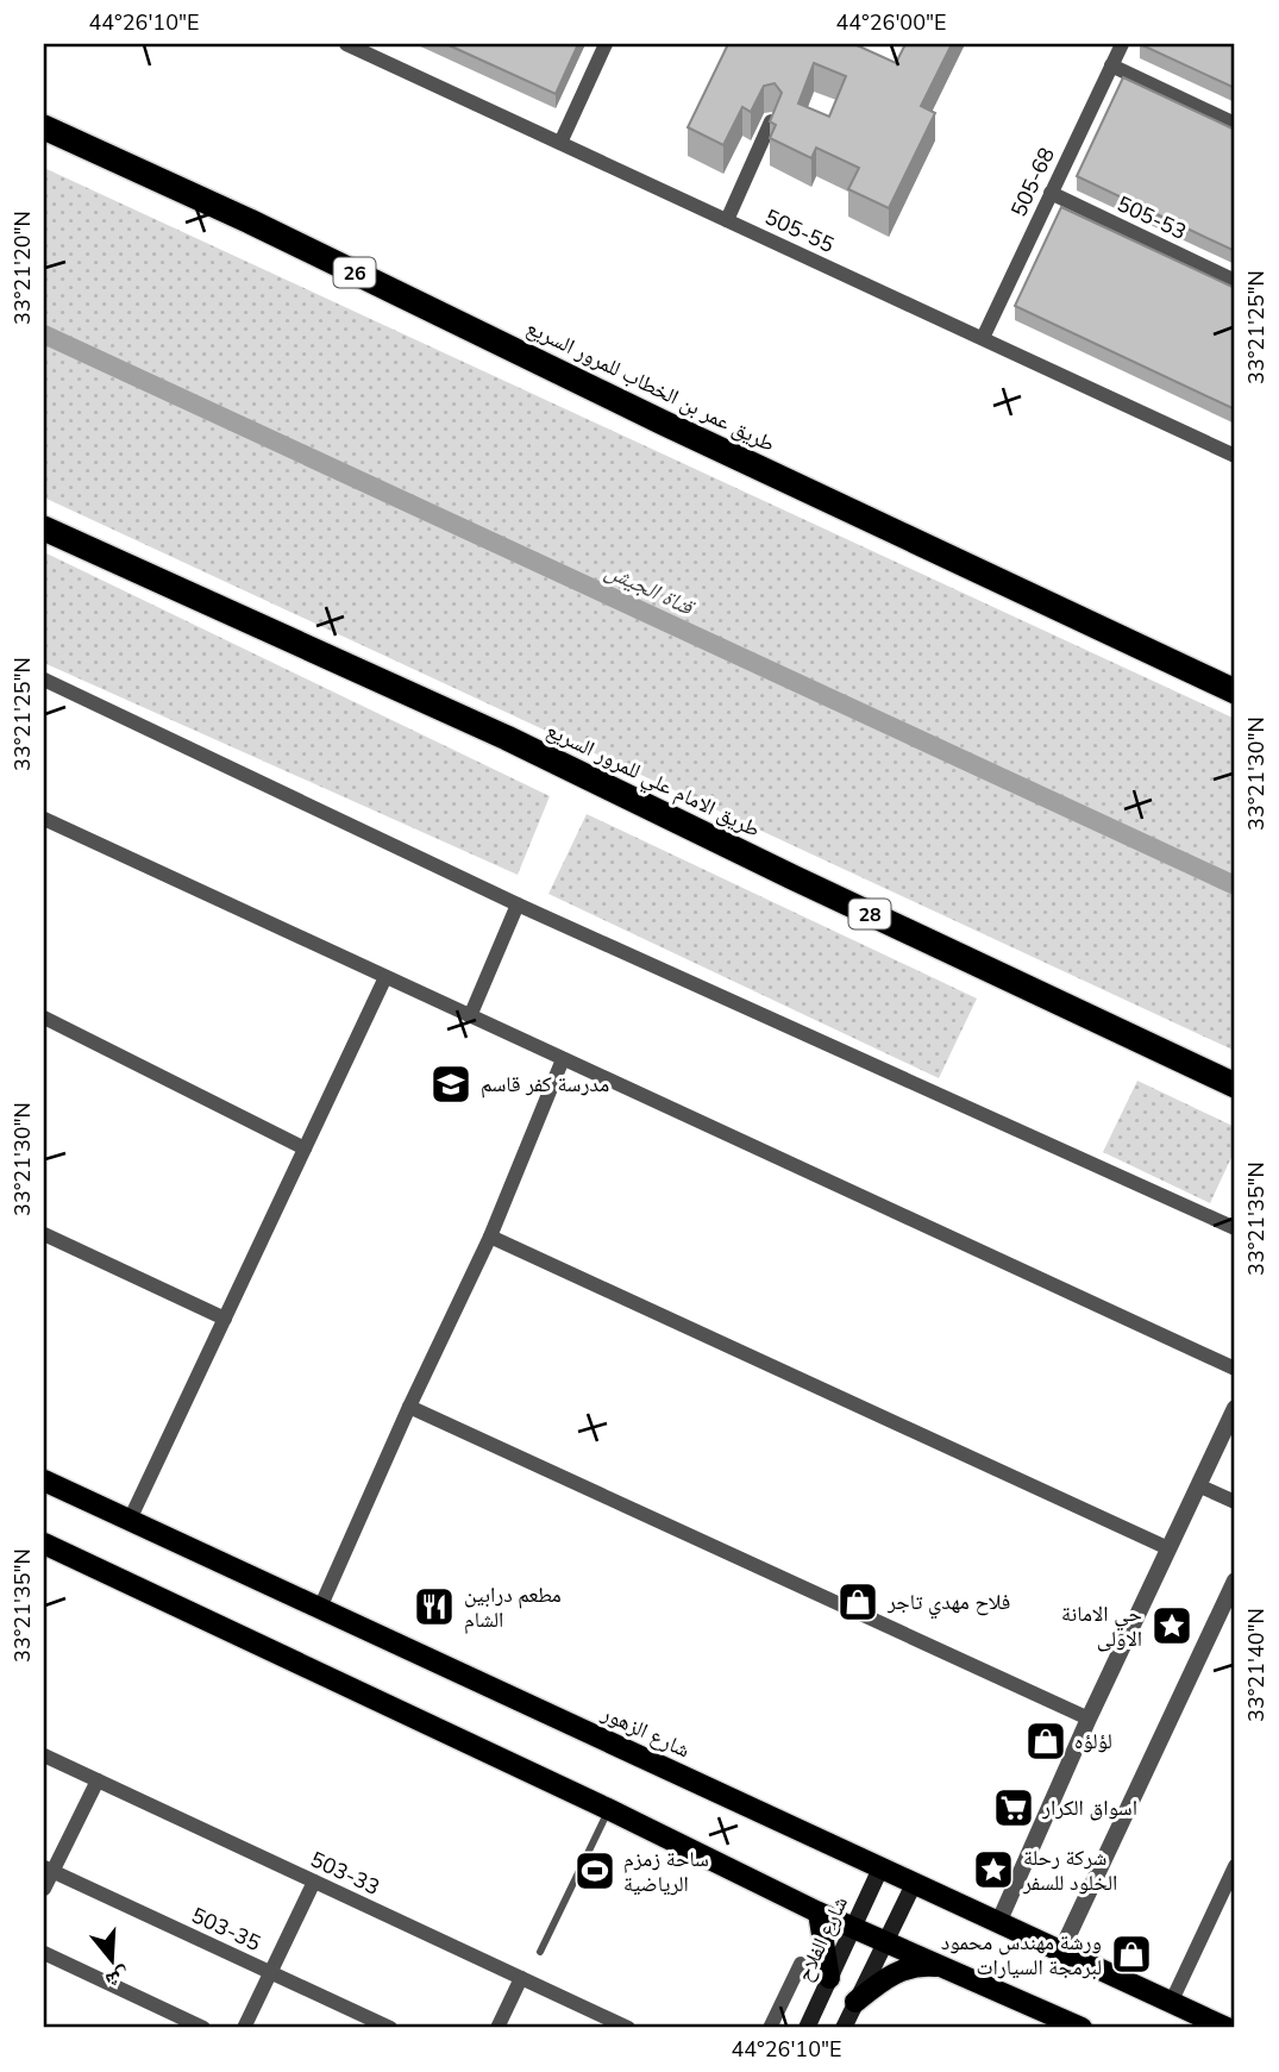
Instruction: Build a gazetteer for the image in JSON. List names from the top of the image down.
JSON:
{
  "streets": {
    "highway": [
      "26",
      "طريق عمر بن الخطاب للمرور السريع",
      "طريق الامام علي للمرور السريع",
      "28"
    ],
    "main road": ["شارع الزهور", "شارع الفلاح"],
    "street": [
      "505-68",
      "505-53",
      "505-55",
      "503-33",
      "503-35"
    ]
  },
  "crossings": [
    ["505-68", "505-53"],
    ["505-68", "505-55"],
    ["شارع الزهور", "شارع الفلاح"]
  ],
  "water": ["قناة الجيش"],
  "places": {
    "school or university": ["مدرسة كفر قاسم"],
    "shop": ["فلاح مهدي تاجر", "لؤلؤه", "ورشة مهندس محمود لبرمجة السيارات"],
    "restaurant": ["مطعم درابين الشام"],
    "place": ["حي الامانة الاولى", "شركة رحلة الخلود للسفر"],
    "supermarket": ["اسواق الكرار"],
    "sports": ["ساحة زمزم الرياضية"]
  },
  "north": "bottom",
  "coordinates": [
    "44°26'10\"E",
    "44°26'00\"E",
    "33°21'20\"N",
    "33°21'25\"N",
    "33°21'30\"N",
    "33°21'35\"N",
    "33°21'40\"N"
  ]
}
